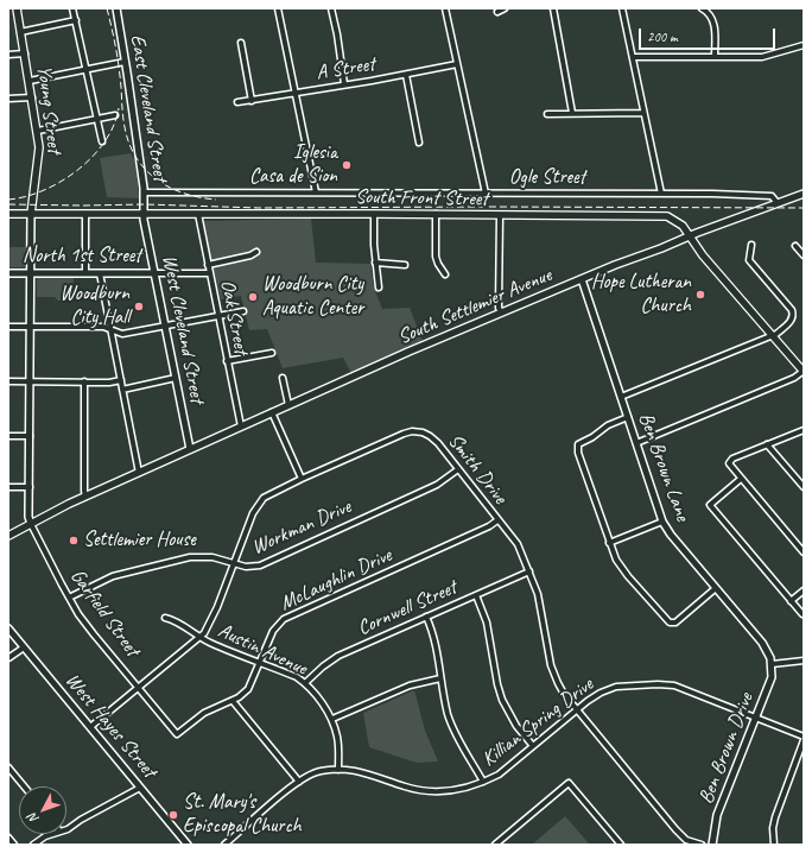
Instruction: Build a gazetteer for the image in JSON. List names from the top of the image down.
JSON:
{
  "streets": {
    "main road": ["Young Street", "South Front Street", "South Settlemier Avenue"],
    "street": [
      "A Street",
      "East Cleveland Street",
      "Ogle Street",
      "North 1st Street",
      "Oak Street",
      "West Cleveland Street",
      "Ben Brown Lane",
      "Smith Drive",
      "Workman Drive",
      "McLaughlin Drive",
      "Cornwell Street",
      "Garfield Street",
      "Austin Avenue",
      "Killian Spring Drive",
      "West Hayes Street",
      "Ben Brown Drive"
    ]
  },
  "crossings": [
    ["East Cleveland Street", "Ogle Street"],
    ["East Cleveland Street", "South Front Street"],
    ["East Cleveland Street", "West Cleveland Street"],
    ["Young Street", "South Front Street"],
    ["Young Street", "Garfield Street"],
    ["Ogle Street", "South Settlemier Avenue"],
    ["South Front Street", "South Settlemier Avenue"],
    ["South Front Street", "Oak Street"],
    ["South Front Street", "West Cleveland Street"],
    ["South Front Street", "Garfield Street"],
    ["North 1st Street", "West Cleveland Street"],
    ["North 1st Street", "Garfield Street"],
    ["South Settlemier Avenue", "Oak Street"],
    ["South Settlemier Avenue", "West Cleveland Street"],
    ["South Settlemier Avenue", "Ben Brown Lane"],
    ["South Settlemier Avenue", "Garfield Street"],
    ["Ben Brown Lane", "Ben Brown Drive"],
    ["Smith Drive", "Workman Drive"],
    ["Smith Drive", "McLaughlin Drive"],
    ["Smith Drive", "Cornwell Street"],
    ["Smith Drive", "Garfield Street"],
    ["Smith Drive", "Austin Avenue"],
    ["Smith Drive", "Killian Spring Drive"],
    ["Smith Drive", "West Hayes Street"],
    ["Workman Drive", "Garfield Street"],
    ["McLaughlin Drive", "Garfield Street"],
    ["McLaughlin Drive", "Austin Avenue"],
    ["Cornwell Street", "Austin Avenue"],
    ["Austin Avenue", "Killian Spring Drive"],
    ["Killian Spring Drive", "Ben Brown Drive"]
  ],
  "places": [
    "Iglesia Casa de Sion",
    "Hope Lutheran Church",
    "Woodburn City Aquatic Center",
    "Woodburn City Hall",
    "Settlemier House",
    "St. Mary's Episcopal Church"
  ],
  "scale_bar": "200 m",
  "north": "bottom left"
}
